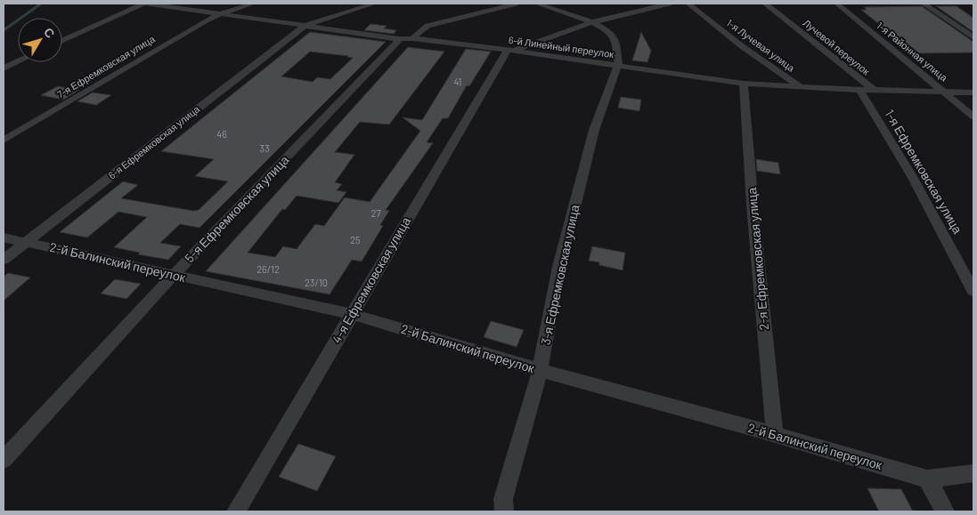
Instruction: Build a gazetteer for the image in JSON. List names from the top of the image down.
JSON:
{
  "streets": {
    "street": [
      "1-я Лучевая улица",
      "6-й Линейный переулок",
      "Лучевой переулок",
      "1-я Районная улица",
      "7-я Ефремковская улица",
      "6-я Ефремковская улица",
      "1-я Ефремковская улица",
      "5-я Ефремковская улица",
      "2-я Ефремковская улица",
      "2-й Балинский переулок",
      "3-я Ефремковская улица",
      "4-я Ефремковская улица"
    ]
  },
  "crossings": [
    ["1-я Лучевая улица", "6-й Линейный переулок"],
    ["6-й Линейный переулок", "Лучевой переулок"],
    ["6-й Линейный переулок", "1-я Районная улица"],
    ["6-й Линейный переулок", "7-я Ефремковская улица"],
    ["6-й Линейный переулок", "6-я Ефремковская улица"],
    ["6-й Линейный переулок", "1-я Ефремковская улица"],
    ["6-й Линейный переулок", "5-я Ефремковская улица"],
    ["6-й Линейный переулок", "2-я Ефремковская улица"],
    ["6-й Линейный переулок", "3-я Ефремковская улица"],
    ["6-й Линейный переулок", "4-я Ефремковская улица"],
    ["6-я Ефремковская улица", "2-й Балинский переулок"],
    ["5-я Ефремковская улица", "2-й Балинский переулок"],
    ["2-я Ефремковская улица", "2-й Балинский переулок"],
    ["2-й Балинский переулок", "3-я Ефремковская улица"],
    ["2-й Балинский переулок", "4-я Ефремковская улица"]
  ],
  "house_numbers": [
    "41",
    "46",
    "33",
    "27",
    "25",
    "26/12",
    "23/10"
  ],
  "north": "top right"
}
